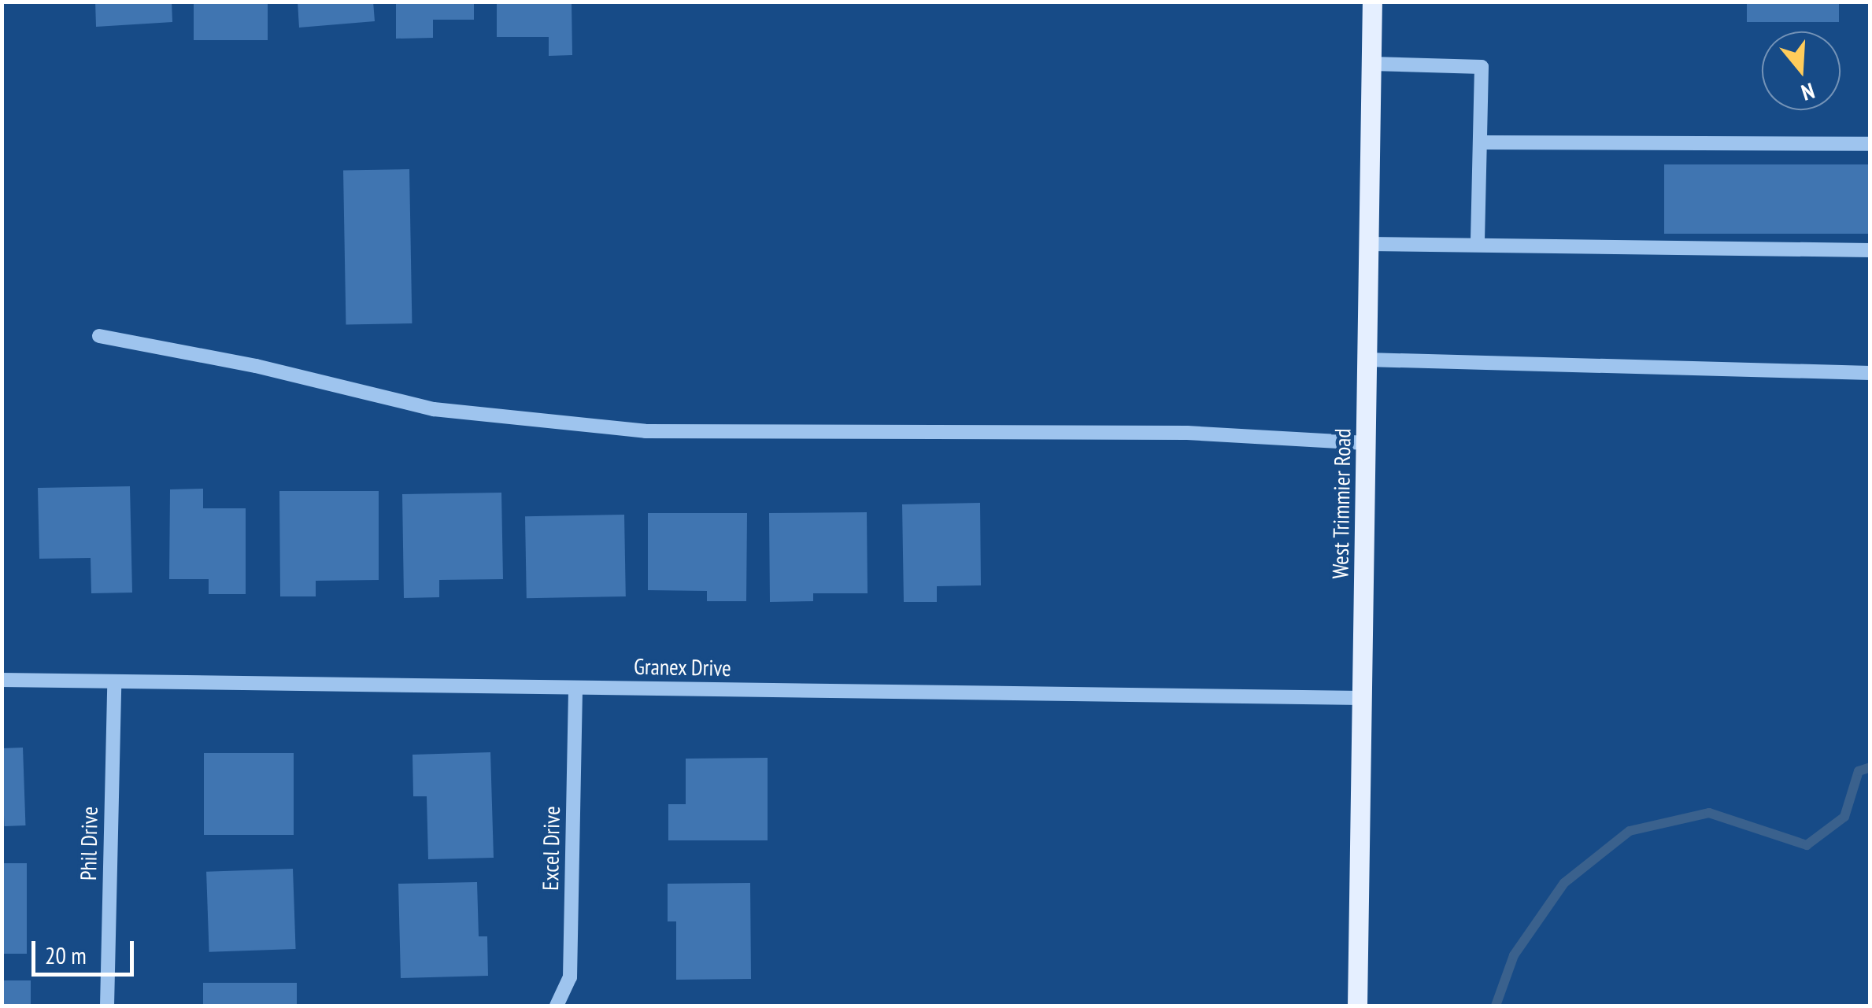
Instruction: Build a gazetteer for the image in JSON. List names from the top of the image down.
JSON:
{
  "streets": {
    "main road": ["West Trimmier Road"],
    "street": ["Granex Drive", "Phil Drive", "Excel Drive"]
  },
  "crossings": [
    ["West Trimmier Road", "Granex Drive"],
    ["Granex Drive", "Phil Drive"],
    ["Granex Drive", "Excel Drive"]
  ],
  "scale_bar": "20 m",
  "north": "bottom"
}
